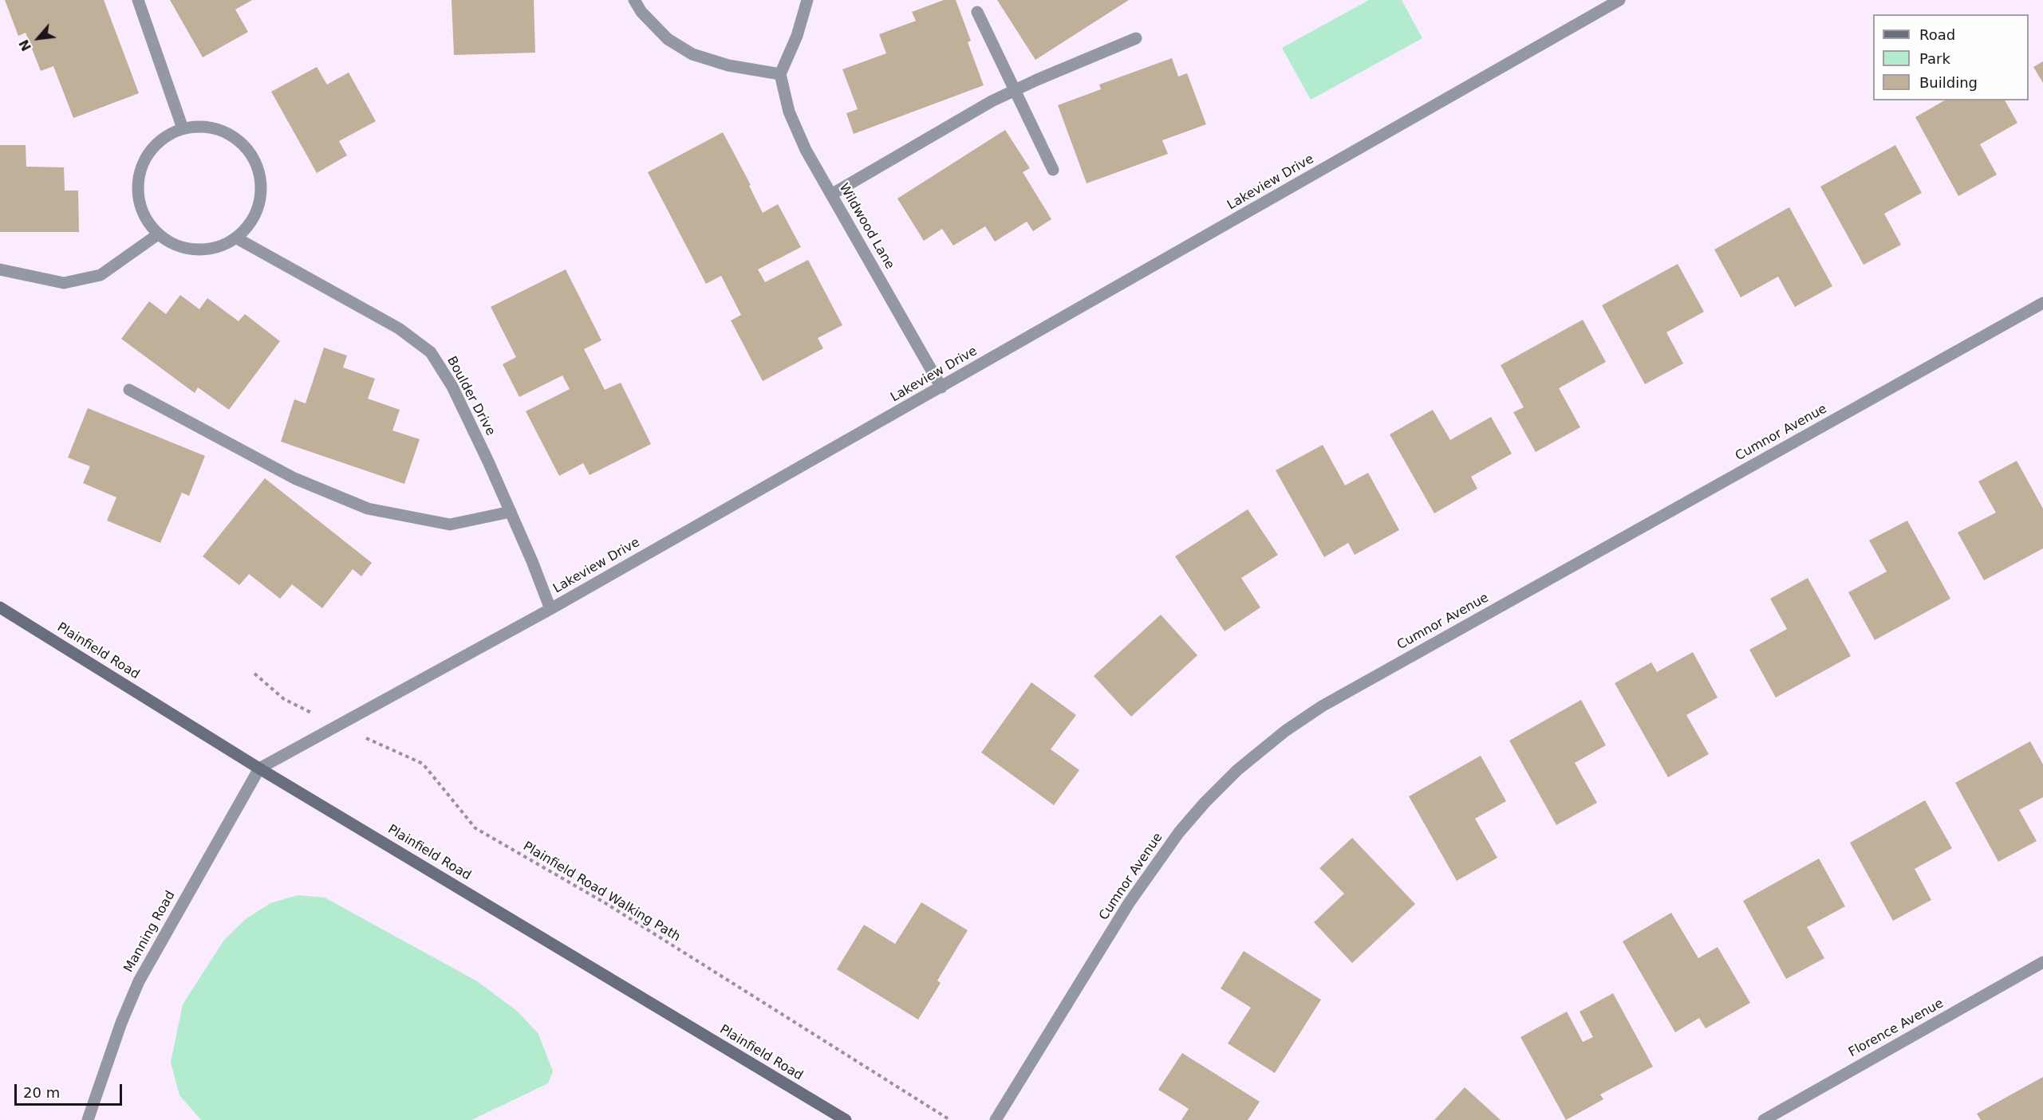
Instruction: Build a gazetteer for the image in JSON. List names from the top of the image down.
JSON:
{
  "streets": {
    "main road": ["Plainfield Road"],
    "street": [
      "Lakeview Drive",
      "Wildwood Lane",
      "Boulder Drive",
      "Cumnor Avenue",
      "Manning Road",
      "Florence Avenue"
    ],
    "path": ["Plainfield Road Walking Path"]
  },
  "crossings": [
    ["Lakeview Drive", "Wildwood Lane"],
    ["Lakeview Drive", "Boulder Drive"],
    ["Lakeview Drive", "Plainfield Road"],
    ["Lakeview Drive", "Plainfield Road Walking Path"],
    ["Lakeview Drive", "Manning Road"],
    ["Plainfield Road", "Manning Road"]
  ],
  "legend": ["Road", "Park", "Building"],
  "scale_bar": "20 m",
  "north": "bottom left"
}
